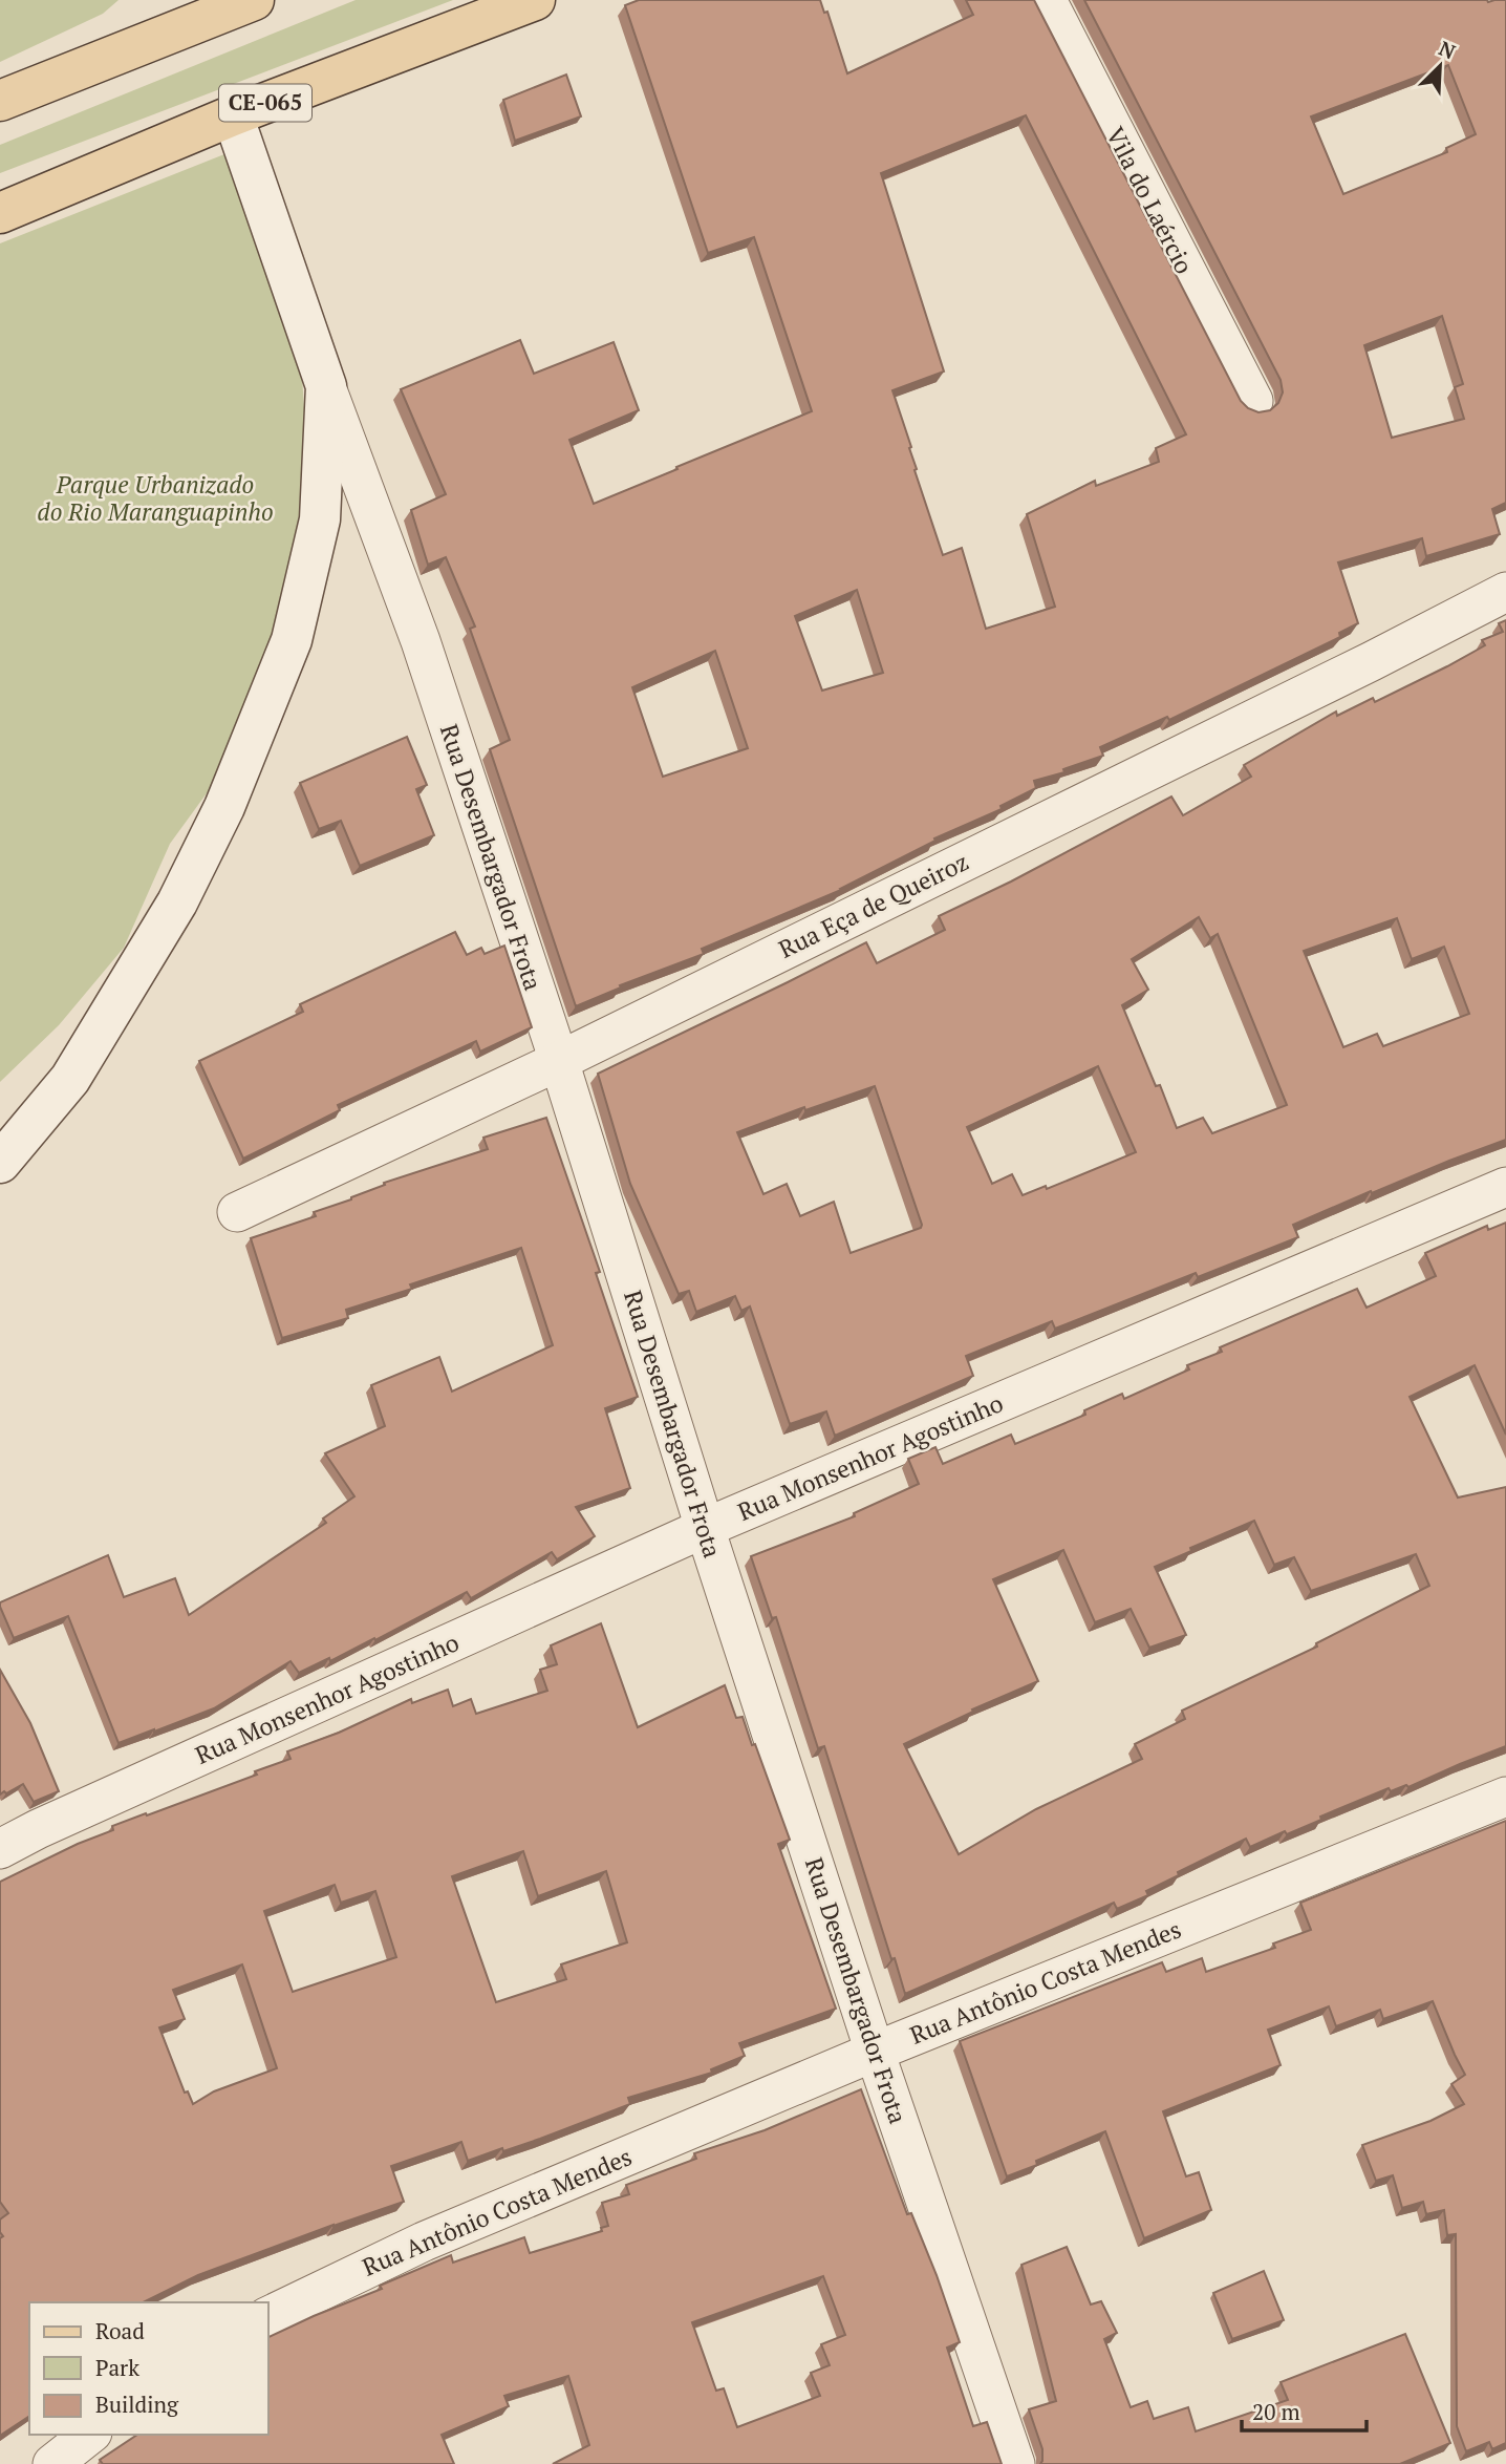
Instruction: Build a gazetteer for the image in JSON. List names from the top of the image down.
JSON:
{
  "streets": {
    "main road": ["CE-065"],
    "street": [
      "Vila do Laércio",
      "Rua Desembargador Frota",
      "Rua Eça de Queiroz",
      "Rua Monsenhor Agostinho",
      "Rua Antônio Costa Mendes"
    ]
  },
  "crossings": [
    ["Rua Desembargador Frota", "Rua Eça de Queiroz"],
    ["Rua Desembargador Frota", "Rua Monsenhor Agostinho"],
    ["Rua Desembargador Frota", "Rua Antônio Costa Mendes"]
  ],
  "parks": ["Parque Urbanizado do Rio Maranguapinho"],
  "legend": ["Road", "Park", "Building"],
  "scale_bar": "20 m",
  "north": "top right"
}
